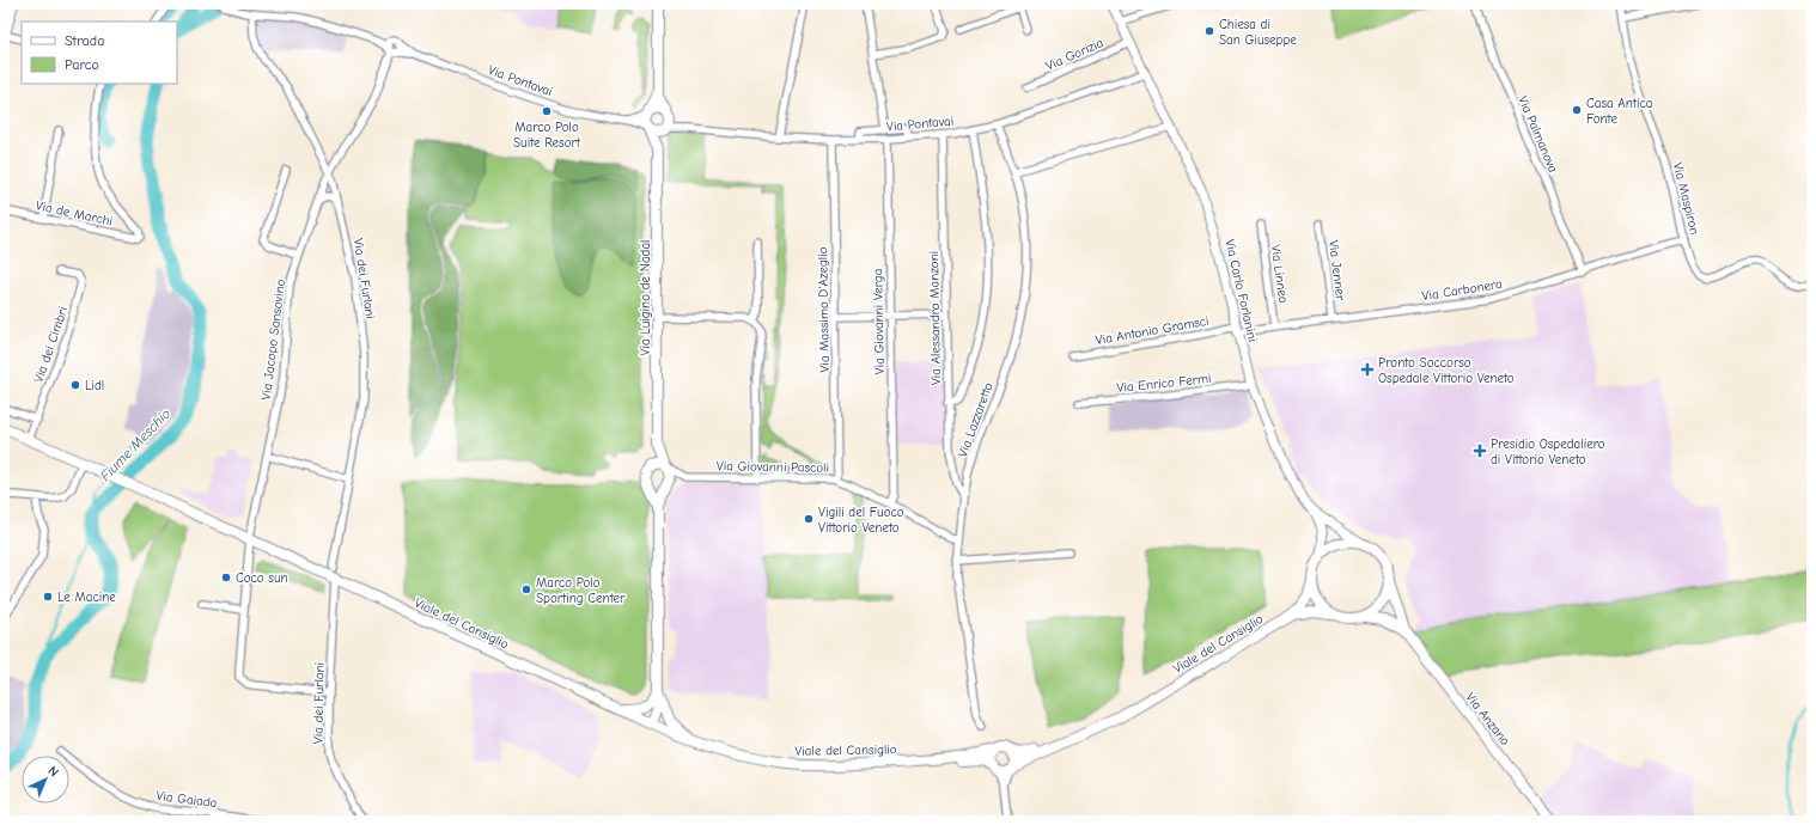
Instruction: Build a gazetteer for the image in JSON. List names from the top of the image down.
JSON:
{
  "streets": {
    "main road": ["Via Luigino de Nadal", "Viale del Cansiglio", "Via Anzano"],
    "street": [
      "Via Gorizia",
      "Via Pontavai",
      "Via Palmanova",
      "Via Maspiron",
      "Via de Marchi",
      "Via Jenner",
      "Via Linneo",
      "Via dei Furlani",
      "Via Carbonera",
      "Via Carlo Forlanini",
      "Via Massimo D'Azeglio",
      "Via Alessandro Manzoni",
      "Via Giovanni Verga",
      "Via Antonio Gramsci",
      "Via Jacopo Sansovino",
      "Via dei Cimbri",
      "Via Enrico Fermi",
      "Via Lazzaretto",
      "Via Giovanni Pascoli",
      "Via Gaiada"
    ]
  },
  "crossings": [
    ["Via Gorizia", "Via Carlo Forlanini"],
    ["Via Pontavai", "Via dei Furlani"],
    ["Via Pontavai", "Via Carlo Forlanini"],
    ["Via Pontavai", "Via Luigino de Nadal"],
    ["Via Pontavai", "Via Massimo D'Azeglio"],
    ["Via Pontavai", "Via Alessandro Manzoni"],
    ["Via Pontavai", "Via Giovanni Verga"],
    ["Via Pontavai", "Via Jacopo Sansovino"],
    ["Via Pontavai", "Via Lazzaretto"],
    ["Via Palmanova", "Via Carbonera"],
    ["Via Maspiron", "Via Carbonera"],
    ["Via Jenner", "Via Carbonera"],
    ["Via Linneo", "Via Carbonera"],
    ["Via dei Furlani", "Via Jacopo Sansovino"],
    ["Via dei Furlani", "Viale del Cansiglio"],
    ["Via Carbonera", "Via Carlo Forlanini"],
    ["Via Carbonera", "Via Antonio Gramsci"],
    ["Via Carlo Forlanini", "Via Antonio Gramsci"],
    ["Via Carlo Forlanini", "Via Enrico Fermi"],
    ["Via Carlo Forlanini", "Viale del Cansiglio"],
    ["Via Carlo Forlanini", "Via Anzano"],
    ["Via Luigino de Nadal", "Via Giovanni Pascoli"],
    ["Via Luigino de Nadal", "Viale del Cansiglio"],
    ["Via Massimo D'Azeglio", "Via Giovanni Pascoli"],
    ["Via Alessandro Manzoni", "Via Lazzaretto"],
    ["Via Giovanni Verga", "Via Giovanni Pascoli"],
    ["Via Jacopo Sansovino", "Viale del Cansiglio"],
    ["Via dei Cimbri", "Viale del Cansiglio"],
    ["Via Lazzaretto", "Via Giovanni Pascoli"],
    ["Viale del Cansiglio", "Via Anzano"]
  ],
  "water": ["Fiume Meschio"],
  "places": {
    "other": [
      "Chiesa di San Giuseppe",
      "Casa Antica Fonte",
      "Marco Polo Suite Resort",
      "Lidl",
      "Vigili del Fuoco Vittorio Veneto",
      "Coco sun",
      "Marco Polo Sporting Center",
      "Le Macine"
    ],
    "health": ["Pronto Soccorso Ospedale Vittorio Veneto", "Presidio Ospedaliero di Vittorio Veneto"]
  },
  "legend": ["Strada", "Parco"],
  "north": "top right"
}
